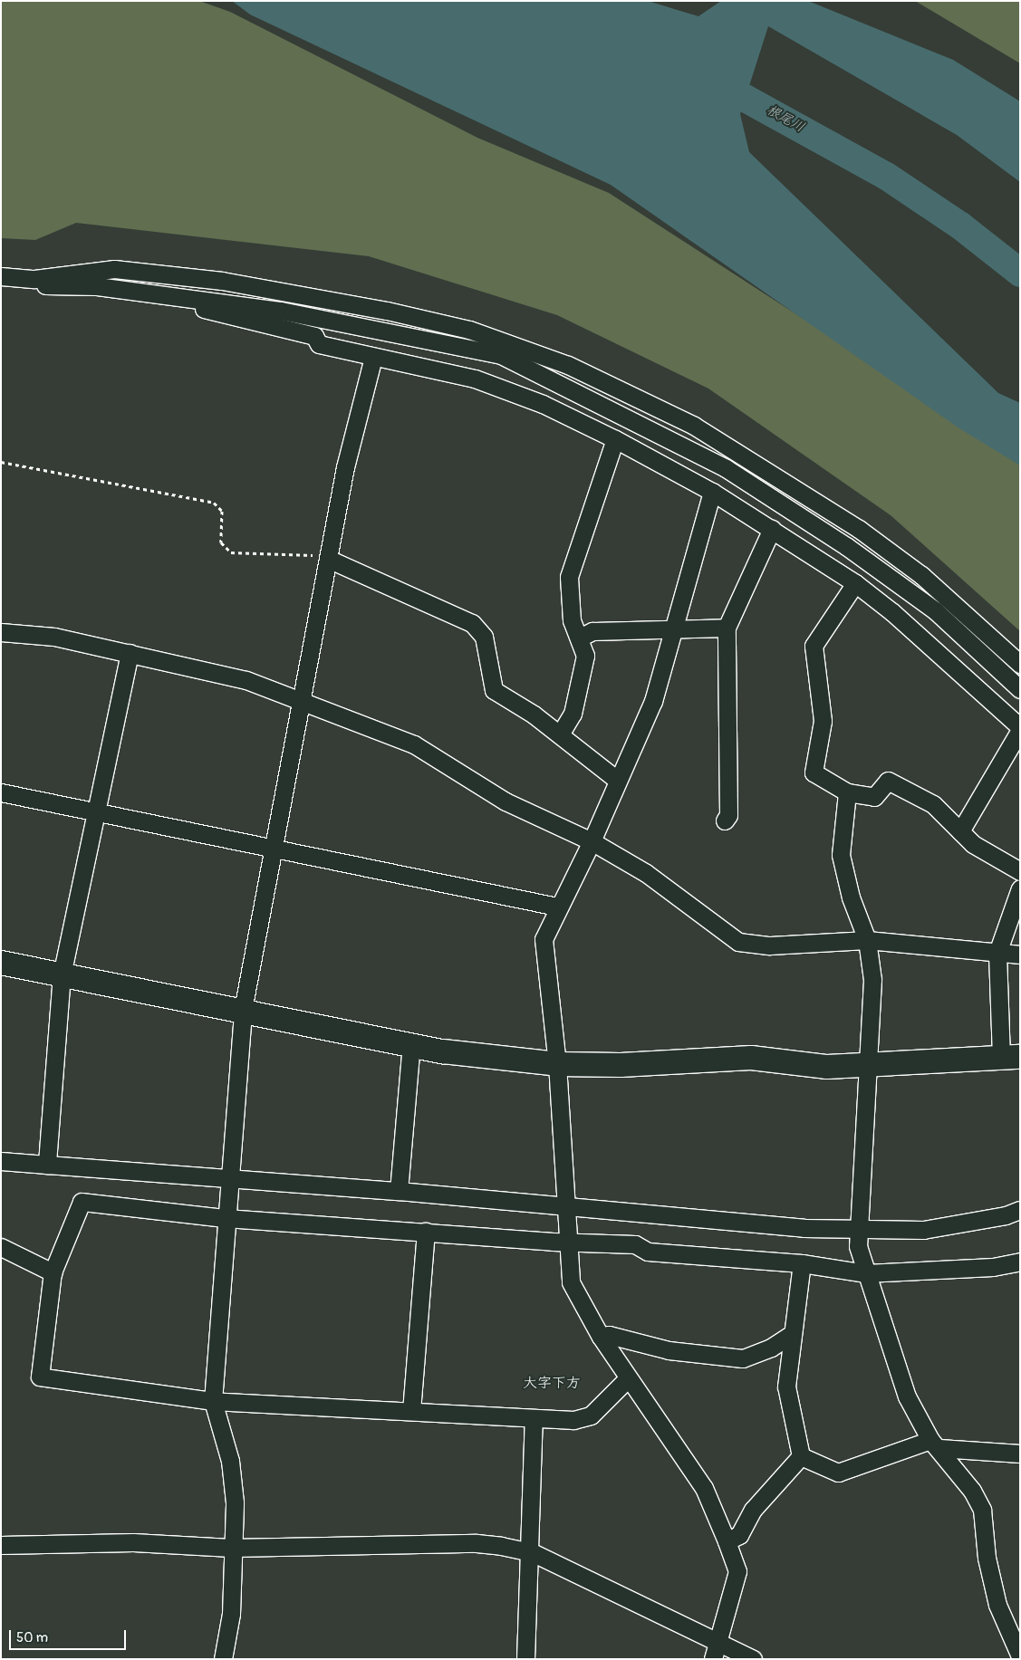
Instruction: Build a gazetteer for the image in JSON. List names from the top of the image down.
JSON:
{
  "districts": ["大字下方"],
  "water": ["根尾川"],
  "scale_bar": "50 m"
}
